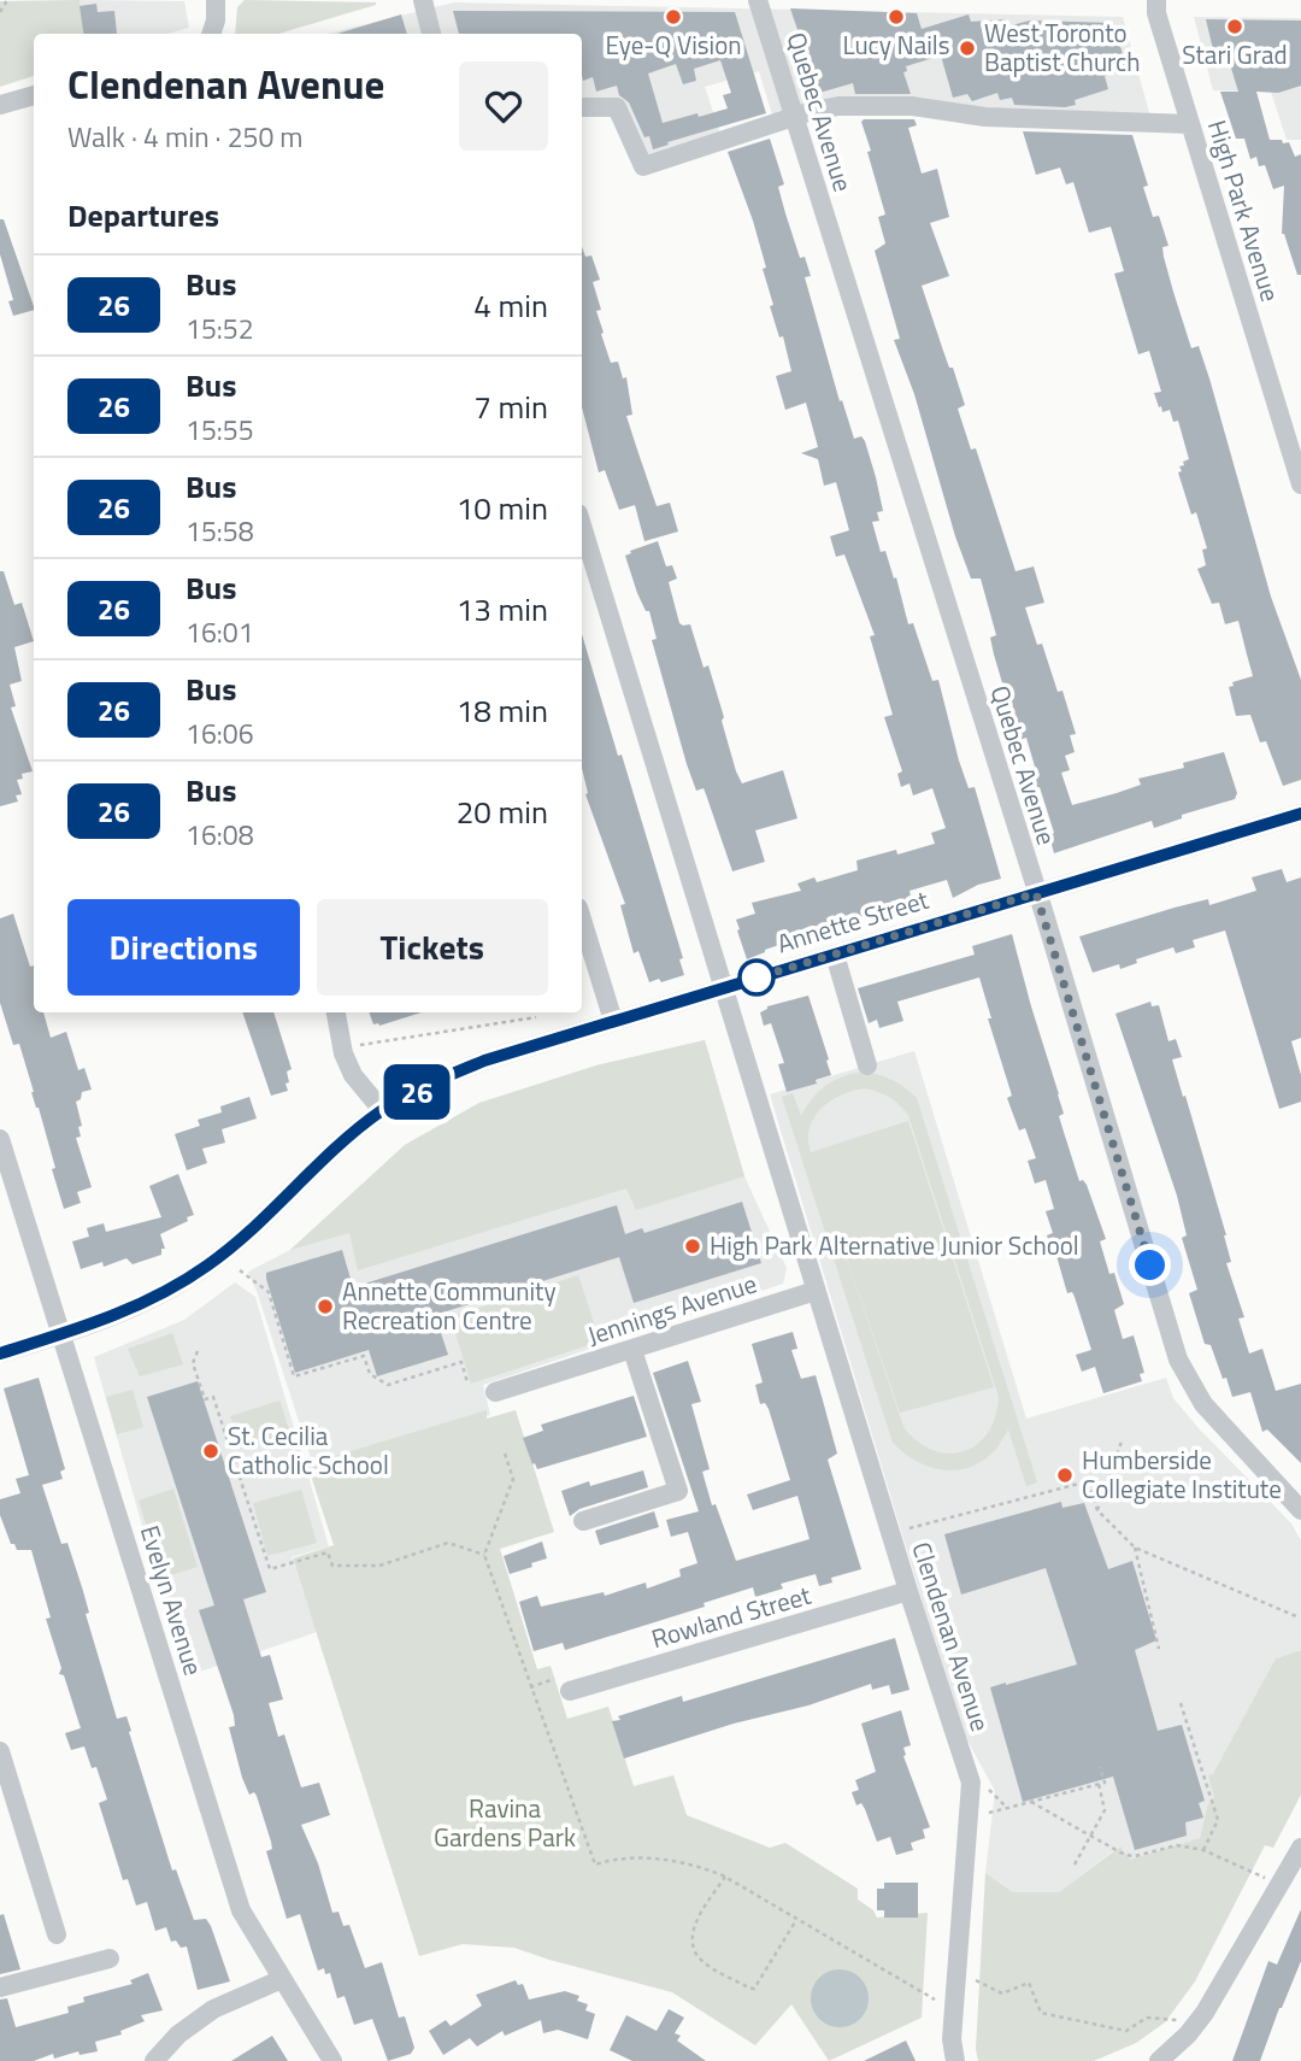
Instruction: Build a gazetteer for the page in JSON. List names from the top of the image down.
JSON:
{
  "streets": {
    "street": [
      "Quebec Avenue",
      "High Park Avenue",
      "Annette Street",
      "Jennings Avenue",
      "Evelyn Avenue",
      "Rowland Street",
      "Clendenan Avenue"
    ]
  },
  "crossings": [
    ["Quebec Avenue", "Annette Street"],
    ["Annette Street", "Evelyn Avenue"],
    ["Annette Street", "Clendenan Avenue"],
    ["Jennings Avenue", "Clendenan Avenue"],
    ["Rowland Street", "Clendenan Avenue"]
  ],
  "parks": ["Ravina Gardens Park"],
  "places": [
    "Eye-Q Vision",
    "Lucy Nails",
    "Stari Grad",
    "West Toronto Baptist Church",
    "High Park Alternative Junior School",
    "Annette Community Recreation Centre",
    "St. Cecilia Catholic School",
    "Humberside Collegiate Institute"
  ],
  "lines": ["bus line 26"],
  "page": {
    "on_map": "26",
    "heading": [
      ["Clendenan Avenue", "Walk · 4 min · 250 m"],
      "Departures"
    ],
    "list": [
      {
        "mark": "26",
        "name": "Bus",
        "note": "15:52",
        "value": "4 min"
      },
      {
        "mark": "26",
        "name": "Bus",
        "note": "15:55",
        "value": "7 min"
      },
      {
        "mark": "26",
        "name": "Bus",
        "note": "15:58",
        "value": "10 min"
      },
      {
        "mark": "26",
        "name": "Bus",
        "note": "16:01",
        "value": "13 min"
      },
      {
        "mark": "26",
        "name": "Bus",
        "note": "16:06",
        "value": "18 min"
      },
      {
        "mark": "26",
        "name": "Bus",
        "note": "16:08",
        "value": "20 min"
      }
    ],
    "buttons": ["Directions", "Tickets"]
  }
}
